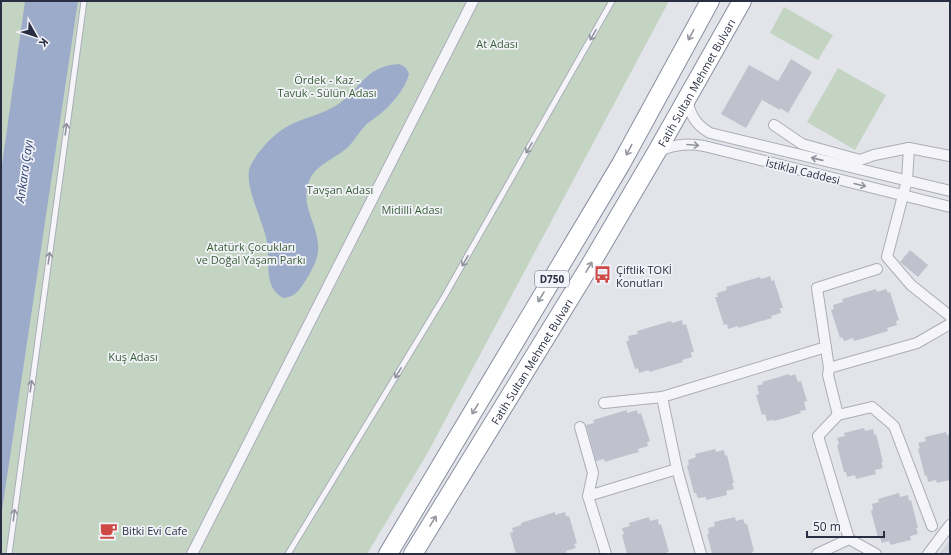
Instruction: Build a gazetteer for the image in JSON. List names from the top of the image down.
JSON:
{
  "streets": {
    "highway": ["Fatih Sultan Mehmet Bulvarı", "D750"],
    "street": ["İstiklal Caddesi"]
  },
  "crossings": [
    ["Fatih Sultan Mehmet Bulvarı", "İstiklal Caddesi"]
  ],
  "water": ["Ankara Çayı"],
  "parks": [
    "At Adası",
    "Ördek - Kaz - Tavuk - Sülün Adası",
    "Tavşan Adası",
    "Midilli Adası",
    "Atatürk Çocukları ve Doğal Yaşam Parkı",
    "Kuş Adası"
  ],
  "places": {
    "bus stop": ["Çiftlik TOKİ Konutları"],
    "cafe": ["Bitki Evi Cafe"]
  },
  "scale_bar": "50 m",
  "north": "bottom right"
}
